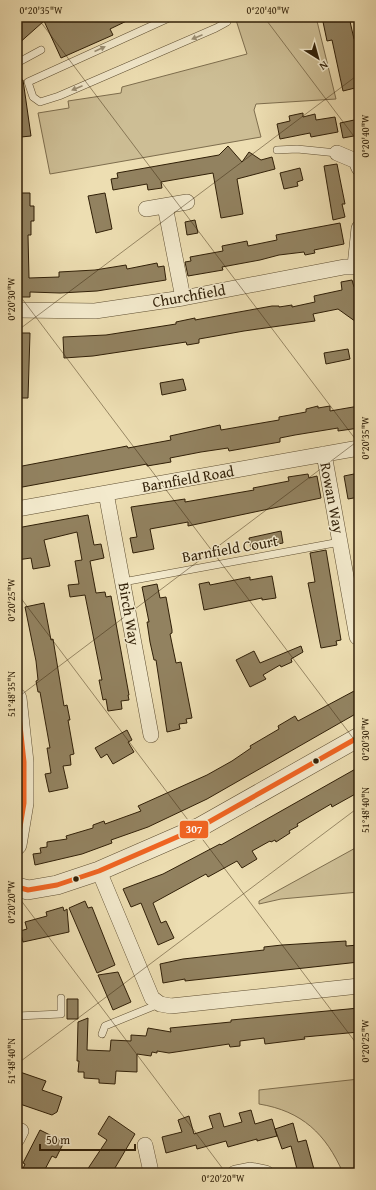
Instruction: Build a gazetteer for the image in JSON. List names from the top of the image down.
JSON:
{
  "streets": {
    "street": [
      "Churchfield",
      "Barnfield Road",
      "Rowan Way",
      "Birch Way"
    ],
    "lane": ["Barnfield Court"]
  },
  "crossings": [
    ["Barnfield Road", "Rowan Way"],
    ["Barnfield Road", "Birch Way"],
    ["Rowan Way", "Barnfield Court"],
    ["Barnfield Court", "Birch Way"]
  ],
  "lines": ["transit line 307"],
  "scale_bar": "50 m",
  "north": "bottom right",
  "coordinates": [
    "0°20'35\"W",
    "0°20'40\"W",
    "0°20'30\"W",
    "0°20'25\"W",
    "51°48'35\"N",
    "51°48'40\"N",
    "0°20'20\"W"
  ]
}
